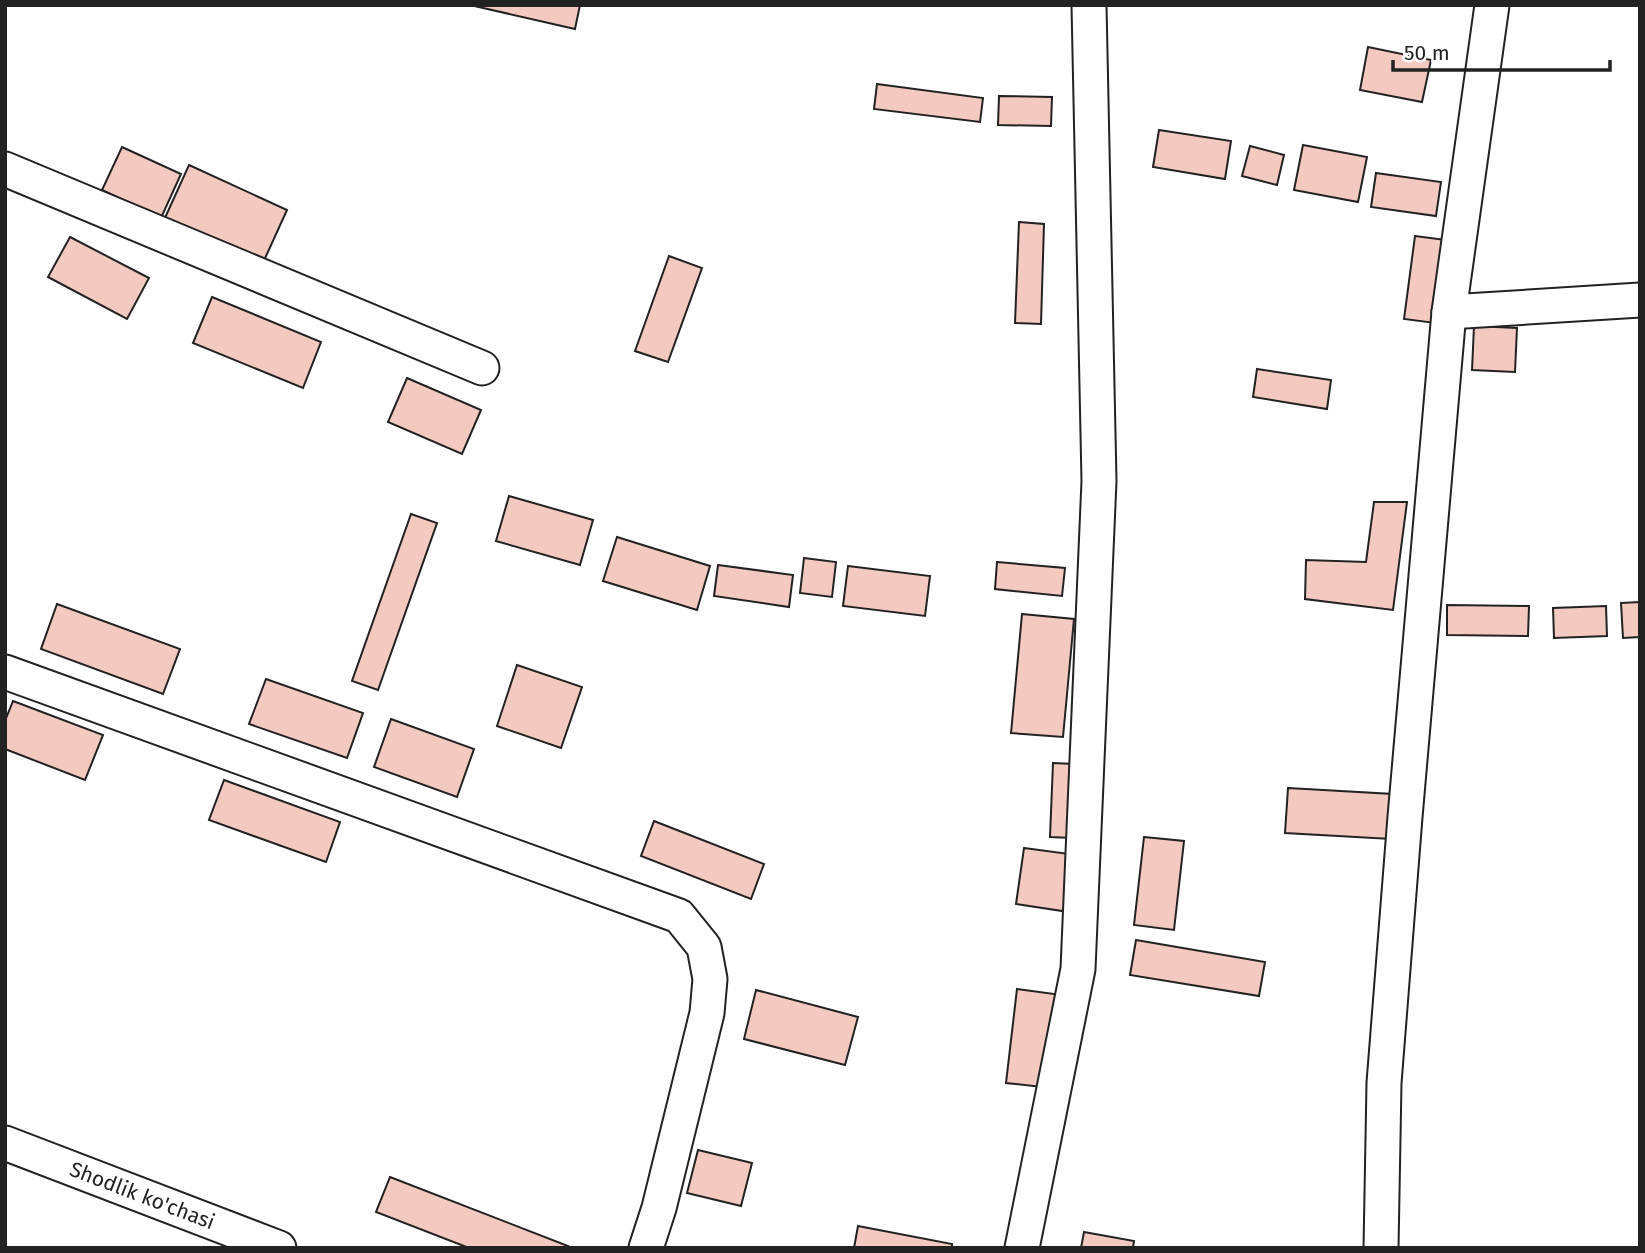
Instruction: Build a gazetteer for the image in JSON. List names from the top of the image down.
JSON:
{
  "streets": {
    "street": ["Shodlik ko'chasi"]
  },
  "scale_bar": "50 m"
}
